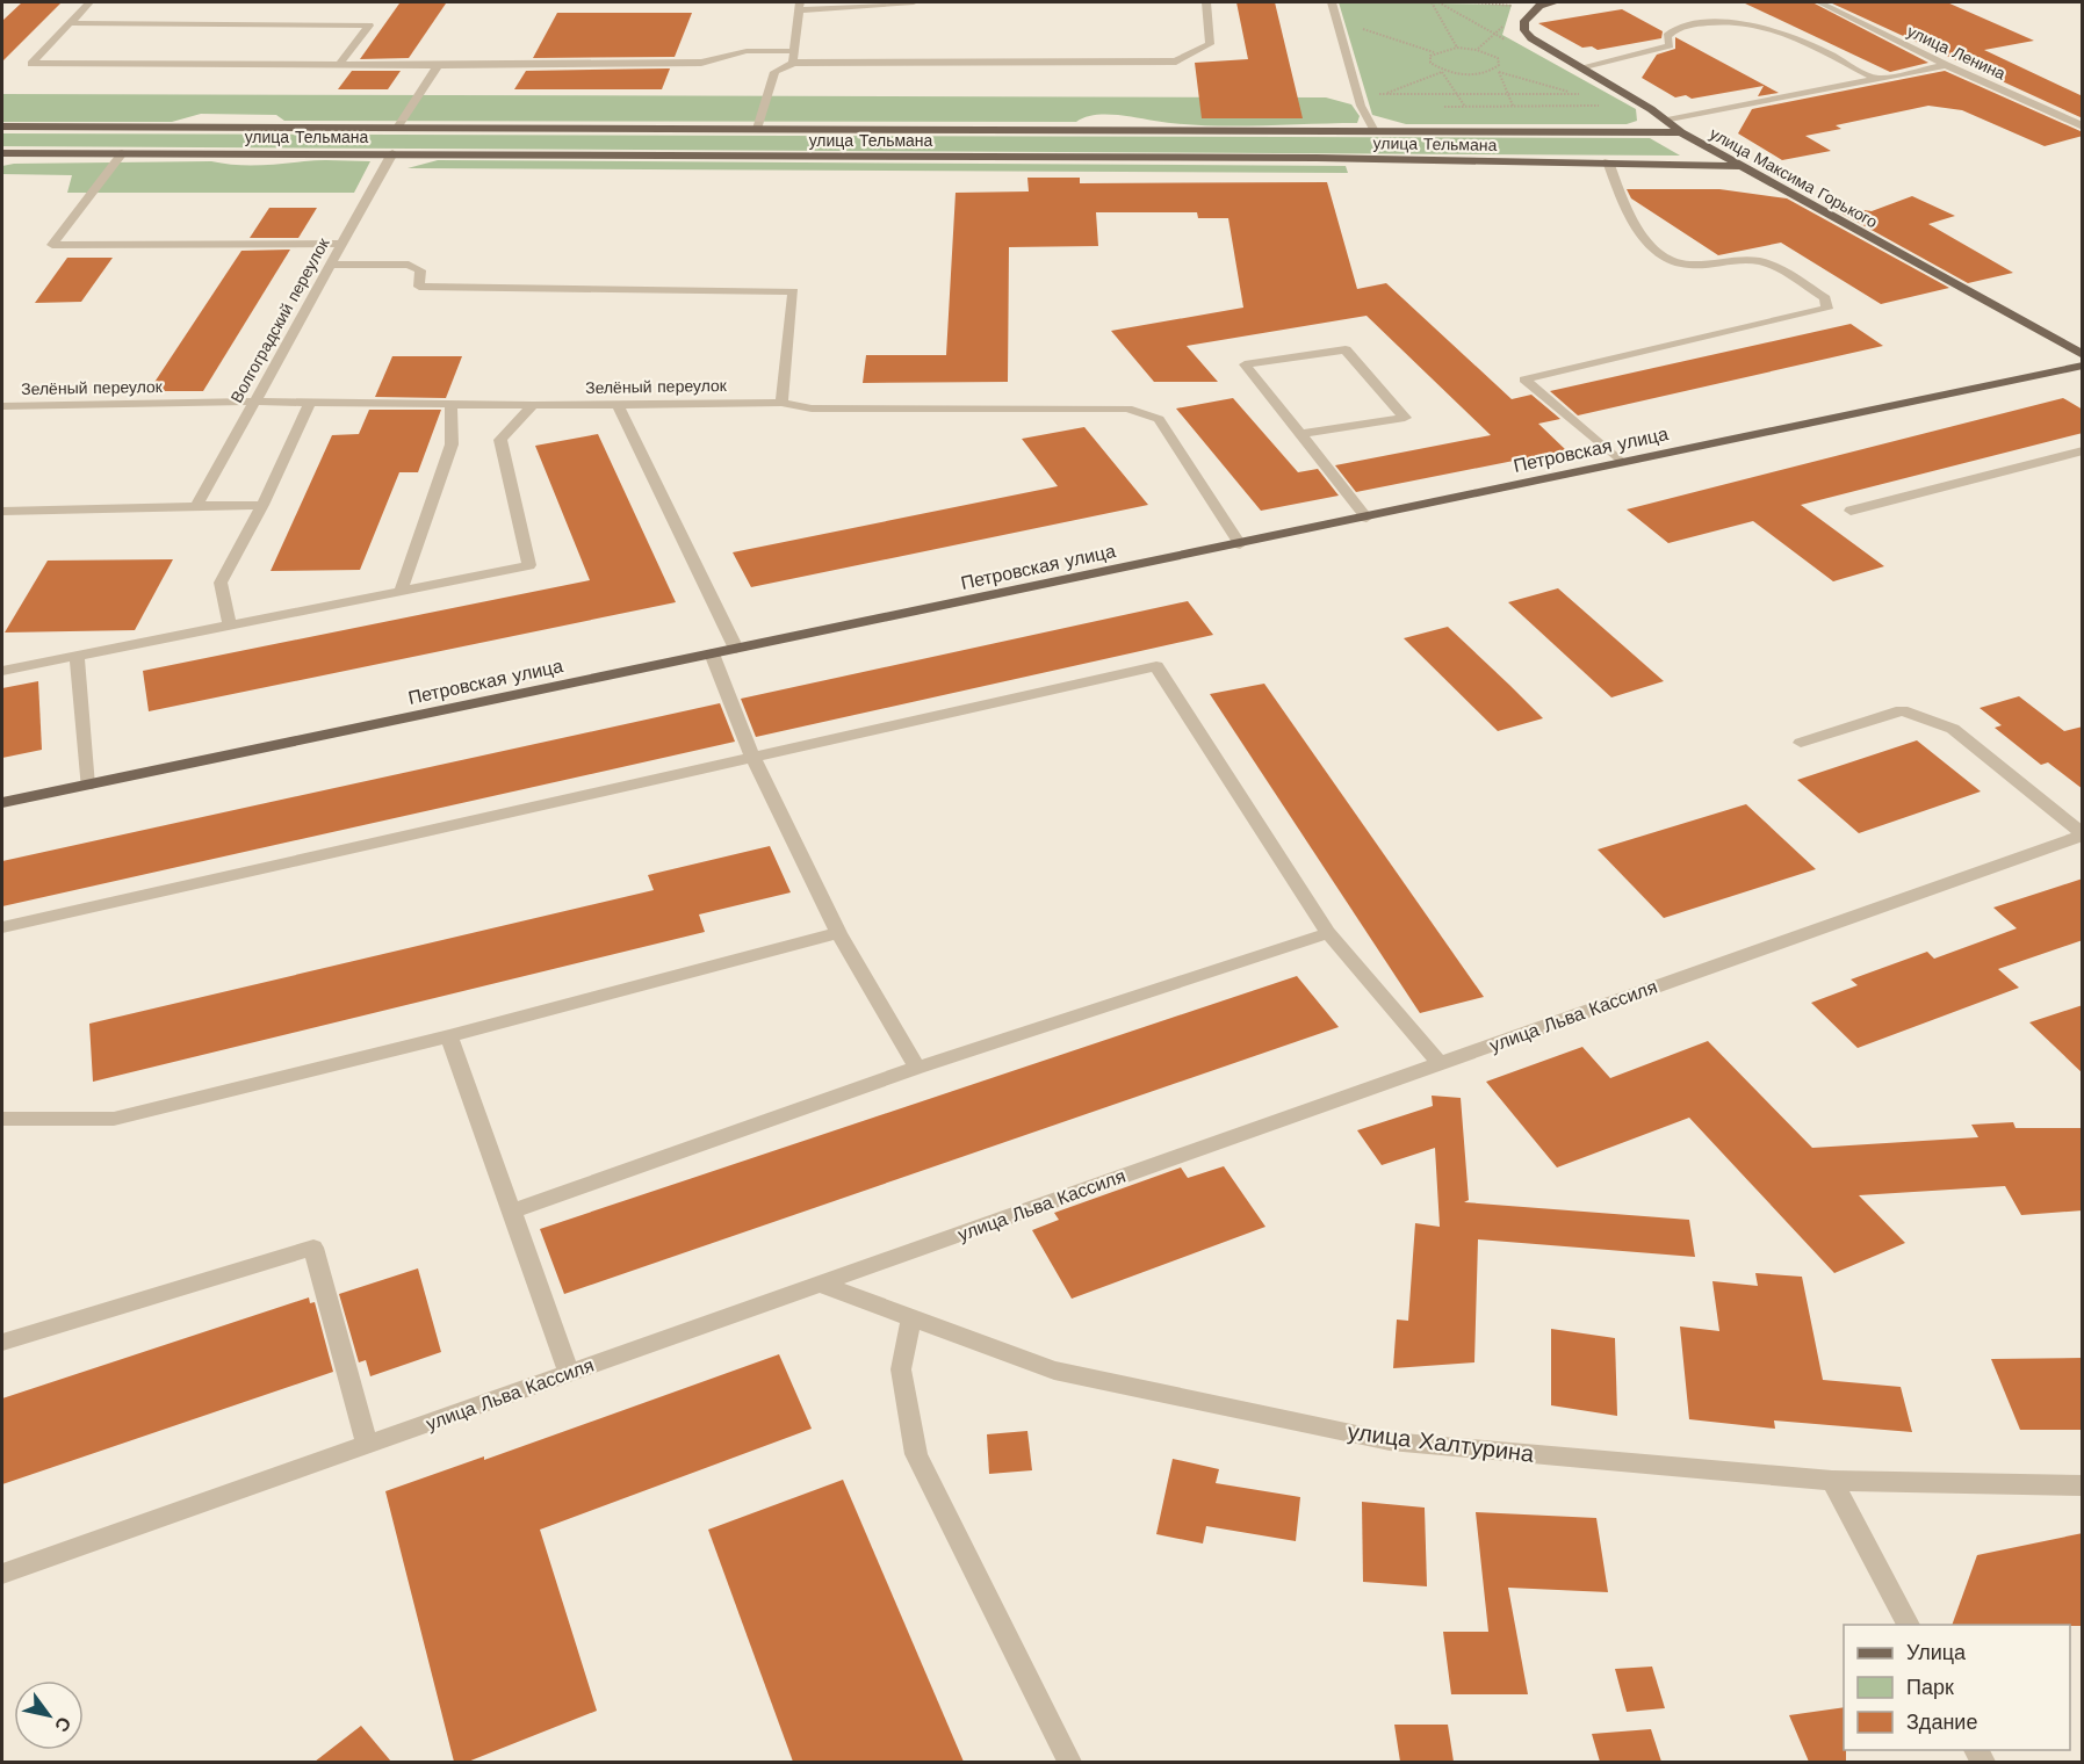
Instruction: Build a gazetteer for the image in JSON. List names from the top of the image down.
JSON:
{
  "streets": {
    "main road": ["улица Тельмана", "улица Максима Горького", "Петровская улица"],
    "street": [
      "улица Ленина",
      "Волгоградский переулок",
      "Зелёный переулок",
      "улица Льва Кассиля",
      "улица Халтурина"
    ]
  },
  "crossings": [
    ["улица Тельмана", "улица Максима Горького"],
    ["улица Тельмана", "Волгоградский переулок"],
    ["Волгоградский переулок", "Зелёный переулок"],
    ["Зелёный переулок", "Петровская улица"],
    ["улица Льва Кассиля", "улица Халтурина"]
  ],
  "legend": ["Улица", "Парк", "Здание"],
  "north": "bottom right"
}
